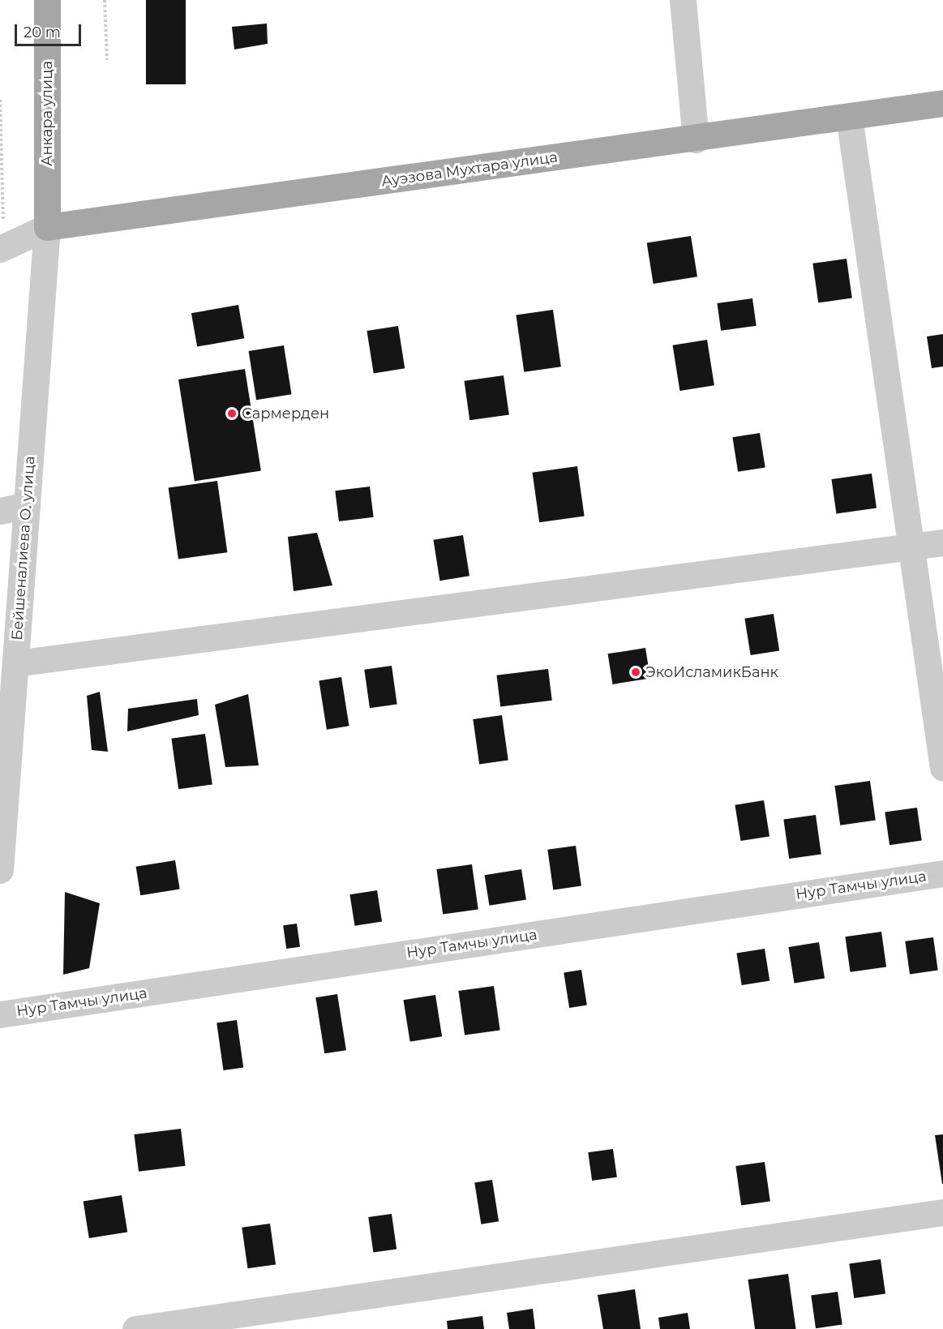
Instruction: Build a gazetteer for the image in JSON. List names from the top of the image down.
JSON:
{
  "streets": {
    "main road": ["Анкара улица", "Ауэзова Мухтара улица"],
    "street": ["Бейшеналиева О. улица", "Нур Тамчы улица"]
  },
  "crossings": [
    ["Анкара улица", "Ауэзова Мухтара улица"],
    ["Анкара улица", "Бейшеналиева О. улица"],
    ["Ауэзова Мухтара улица", "Бейшеналиева О. улица"]
  ],
  "places": ["Сармерден", "ЭкоИсламикБанк"],
  "scale_bar": "20 m"
}
